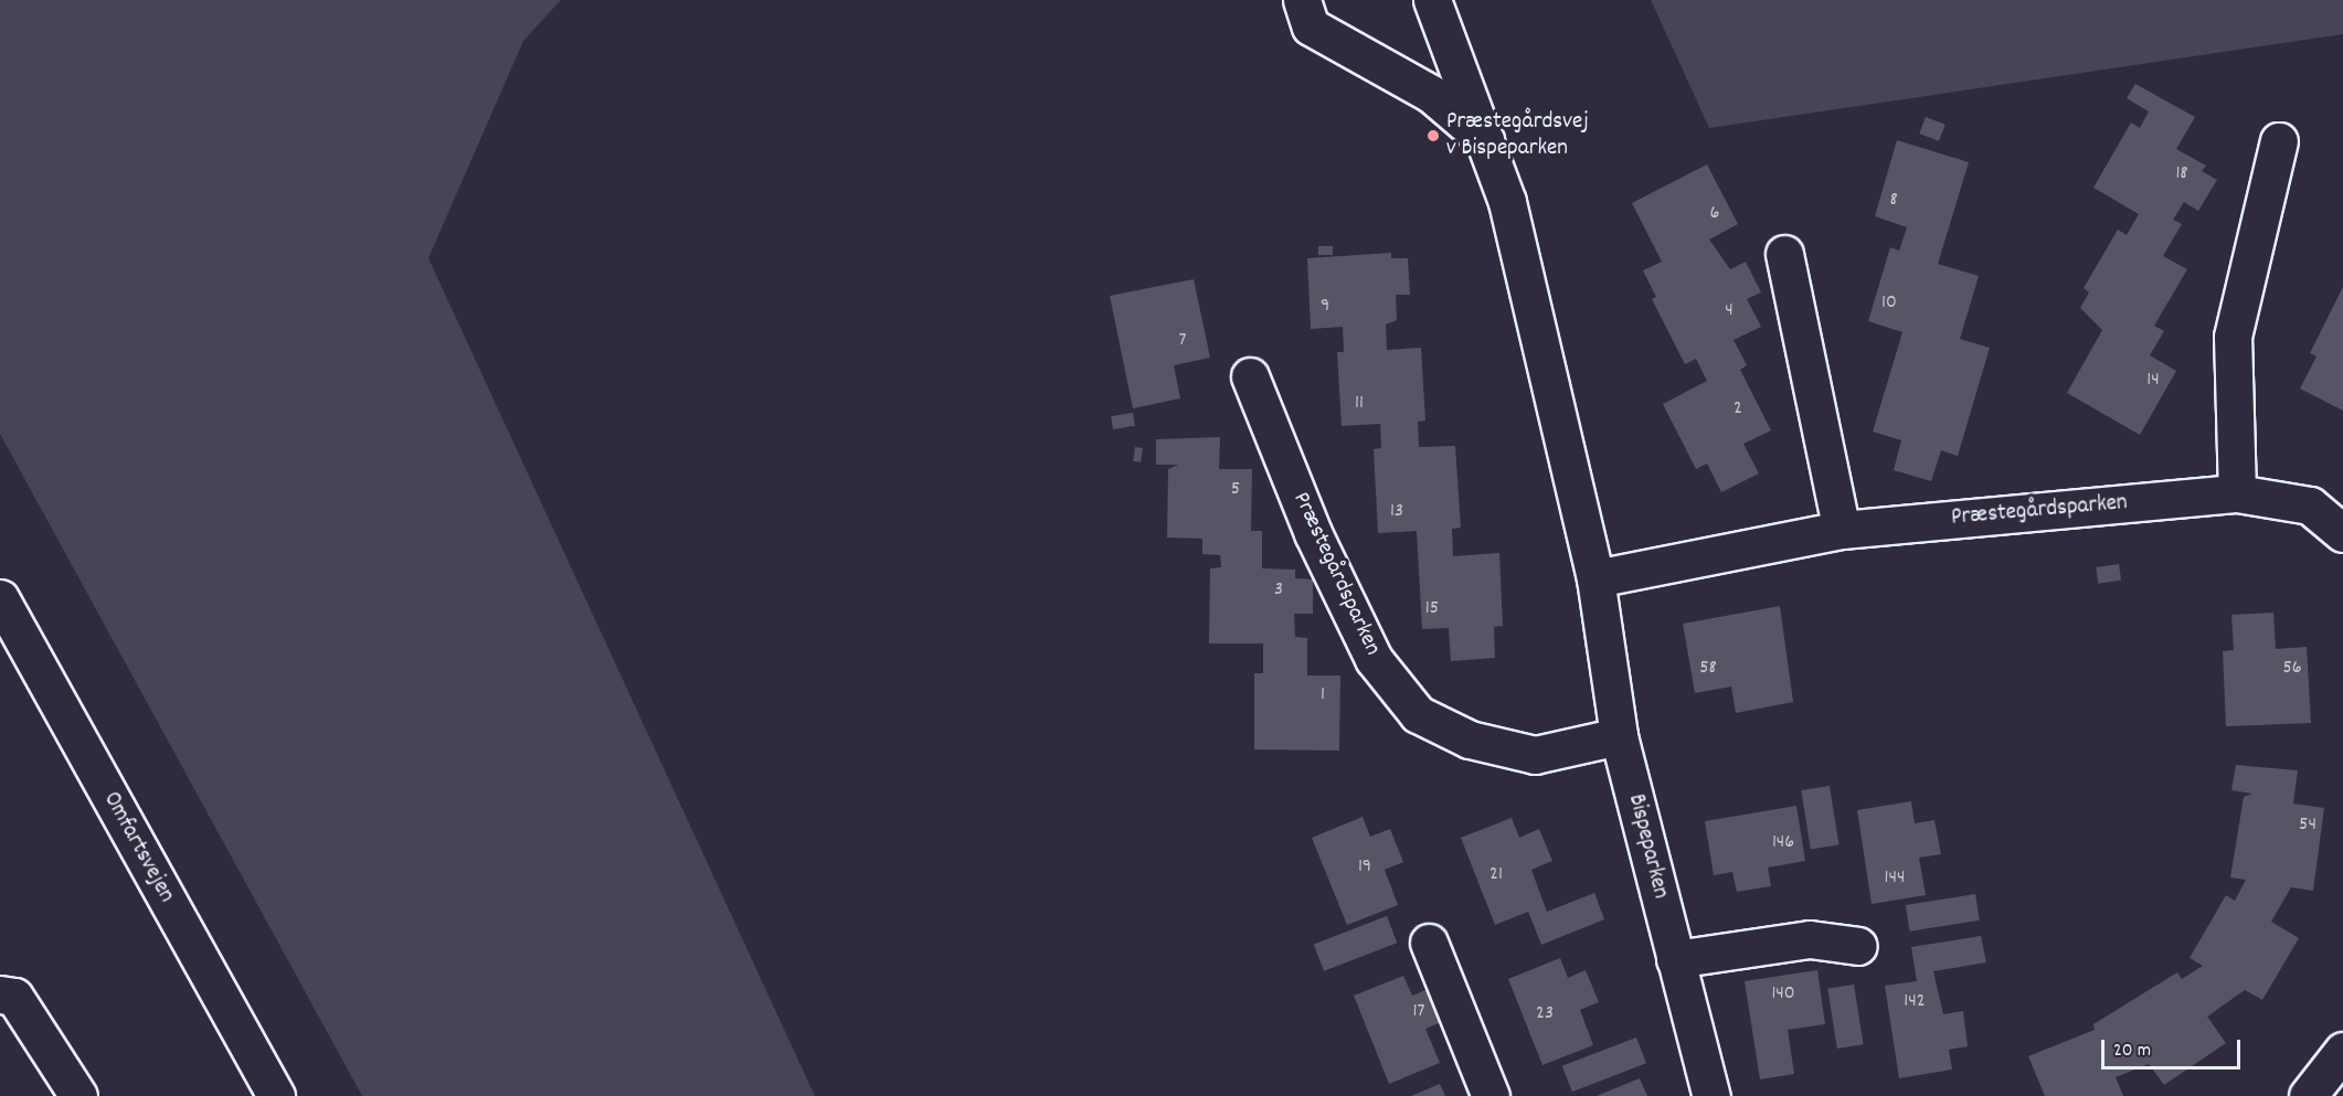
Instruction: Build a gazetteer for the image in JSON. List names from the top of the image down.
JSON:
{
  "streets": {
    "main road": ["Præstegårdsparken", "Bispeparken", "Omfartsvejen"]
  },
  "crossings": [
    ["Præstegårdsparken", "Bispeparken"]
  ],
  "places": ["Præstegårdsvej v Bispeparken"],
  "house_numbers": [
    "18",
    "8",
    "6",
    "10",
    "9",
    "4",
    "7",
    "14",
    "11",
    "2",
    "5",
    "13",
    "3",
    "15",
    "58",
    "56",
    "1",
    "54",
    "146",
    "19",
    "21",
    "144",
    "140",
    "142",
    "17",
    "23"
  ],
  "scale_bar": "20 m"
}
